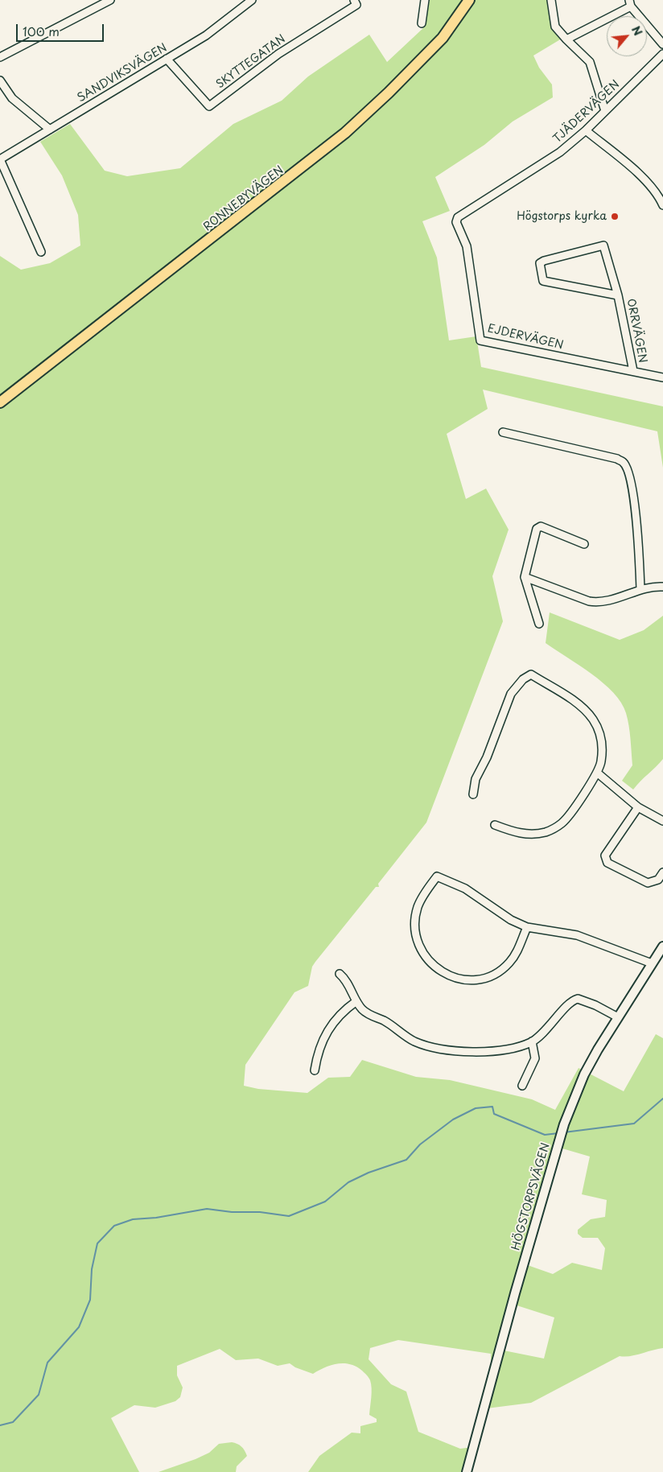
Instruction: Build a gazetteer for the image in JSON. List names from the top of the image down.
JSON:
{
  "streets": {
    "main road": ["RONNEBYVÄGEN"],
    "street": [
      "SKYTTEGATAN",
      "SANDVIKSVÄGEN",
      "TJÄDERVÄGEN",
      "ORRVÄGEN",
      "EJDERVÄGEN",
      "HÖGSTORPSVÄGEN"
    ]
  },
  "crossings": [
    ["SKYTTEGATAN", "SANDVIKSVÄGEN"],
    ["TJÄDERVÄGEN", "EJDERVÄGEN"],
    ["ORRVÄGEN", "EJDERVÄGEN"]
  ],
  "places": ["Högstorps kyrka"],
  "scale_bar": "100 m",
  "north": "top right"
}
